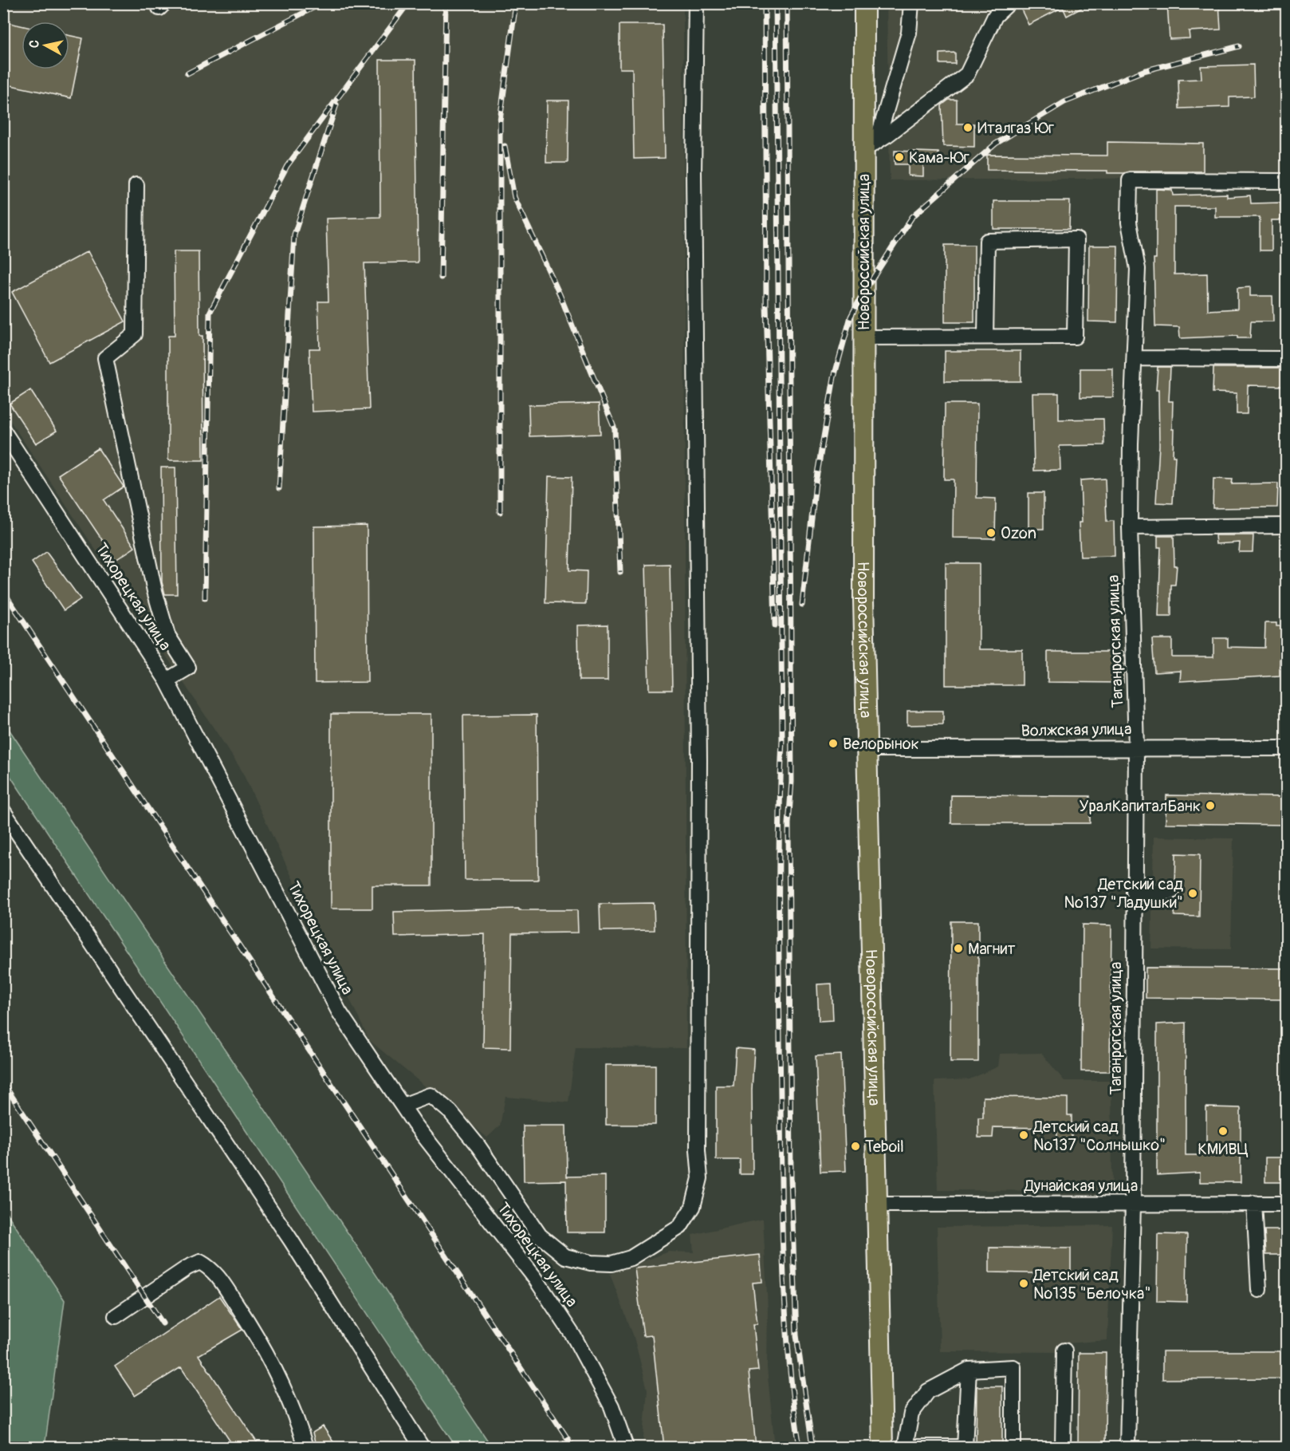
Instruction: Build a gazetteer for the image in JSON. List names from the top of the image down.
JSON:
{
  "streets": {
    "main road": ["Новороссийская улица"],
    "street": [
      "Тихорецкая улица",
      "Таганрогская улица",
      "Волжская улица",
      "Дунайская улица"
    ]
  },
  "crossings": [
    ["Новороссийская улица", "Волжская улица"],
    ["Новороссийская улица", "Дунайская улица"],
    ["Таганрогская улица", "Волжская улица"],
    ["Таганрогская улица", "Дунайская улица"]
  ],
  "places": [
    "Италгаз Юг",
    "Кама-Юг",
    "Ozon",
    "Велорынок",
    "УралКапиталБанк",
    "Детский сад №137 \"Ладушки\"",
    "Магнит",
    "КМИВЦ",
    "Детский сад №137 \"Солнышко\"",
    "Teboil",
    "Детский сад №135 \"Белочка\""
  ],
  "north": "left"
}
